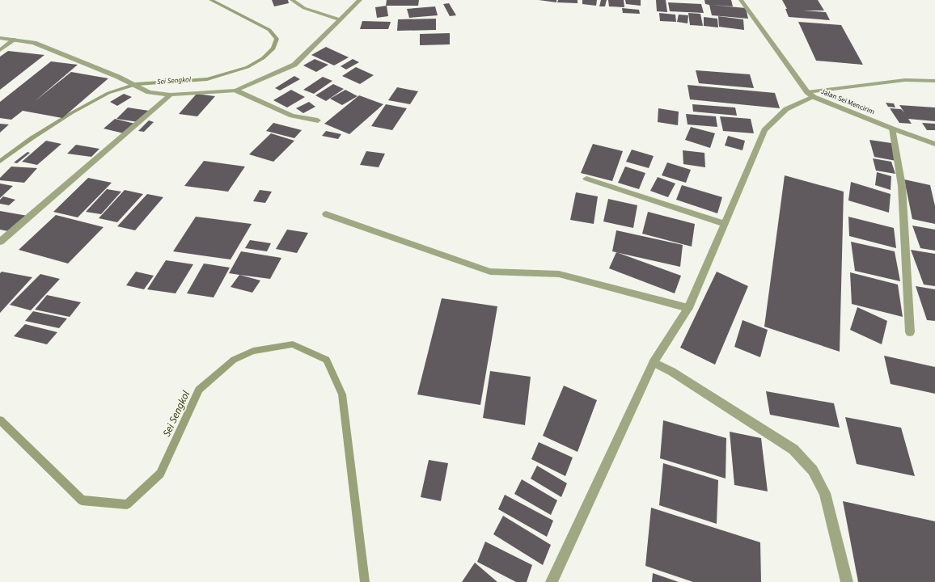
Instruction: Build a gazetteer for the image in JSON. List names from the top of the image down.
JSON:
{
  "streets": {
    "street": ["Jalan Sei Mencirim"]
  },
  "water": ["Sei Sengkol"]
}
